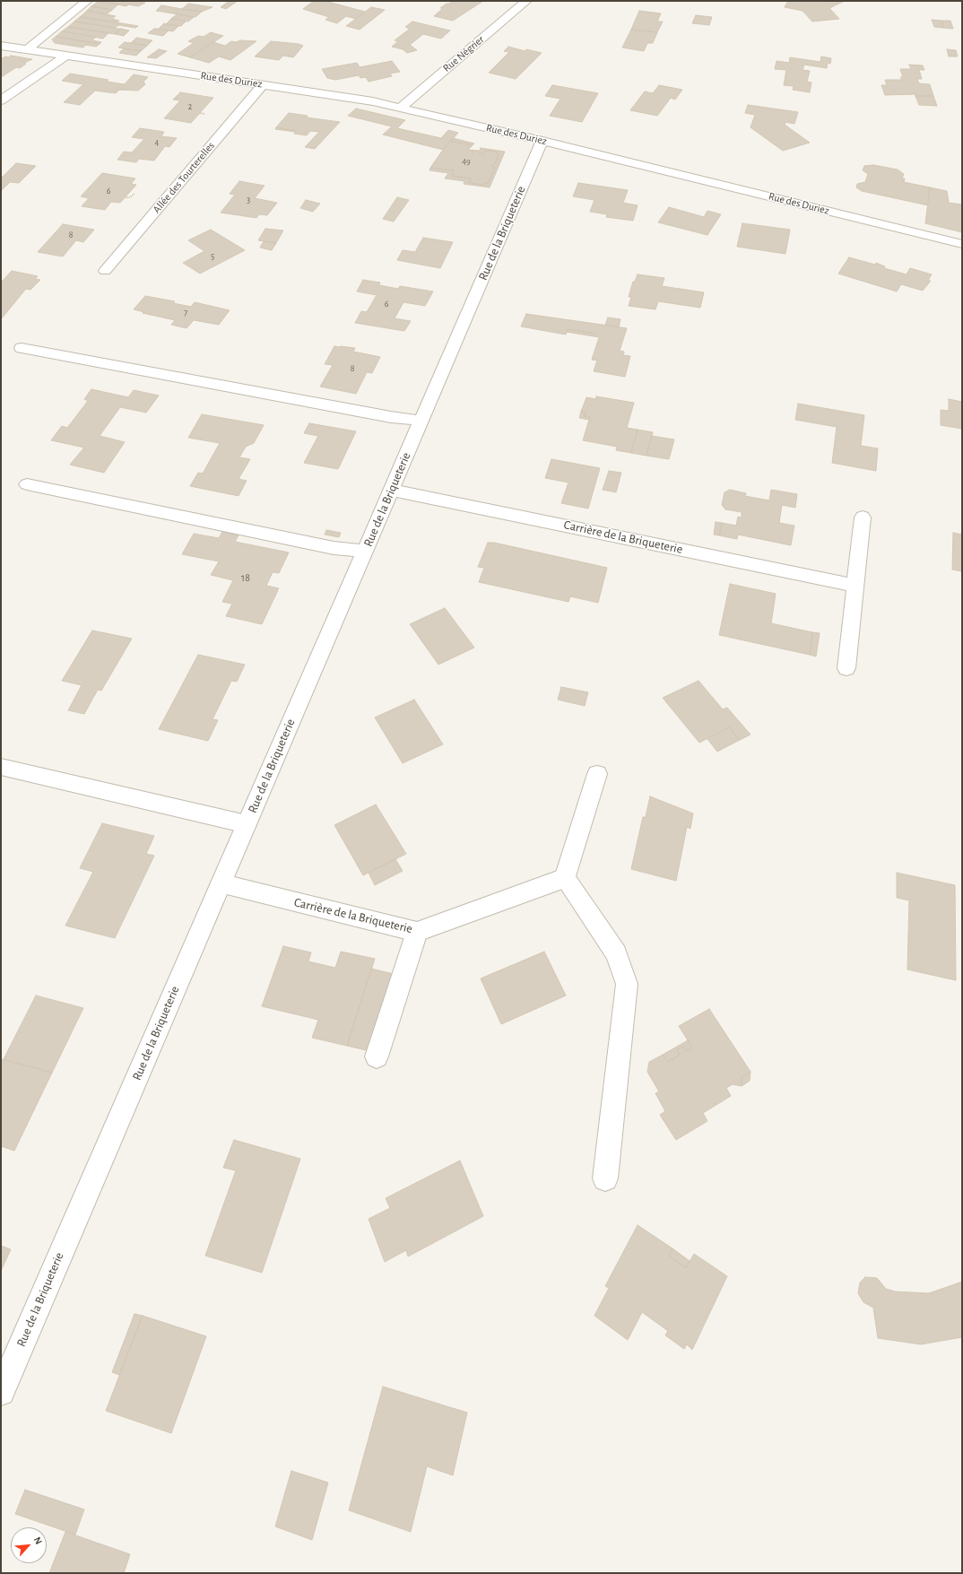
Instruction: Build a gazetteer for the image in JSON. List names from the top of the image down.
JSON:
{
  "streets": {
    "street": [
      "Rue Négrier",
      "Rue des Duriez",
      "Allée des Tourterelles",
      "Rue de la Briqueterie",
      "Carrière de la Briqueterie"
    ]
  },
  "crossings": [
    ["Rue Négrier", "Rue des Duriez"],
    ["Rue des Duriez", "Allée des Tourterelles"],
    ["Rue des Duriez", "Rue de la Briqueterie"],
    ["Rue de la Briqueterie", "Carrière de la Briqueterie"]
  ],
  "house_numbers": [
    "2",
    "4",
    "49",
    "6",
    "3",
    "8",
    "5",
    "6",
    "7",
    "8",
    "18"
  ],
  "north": "top right"
}
